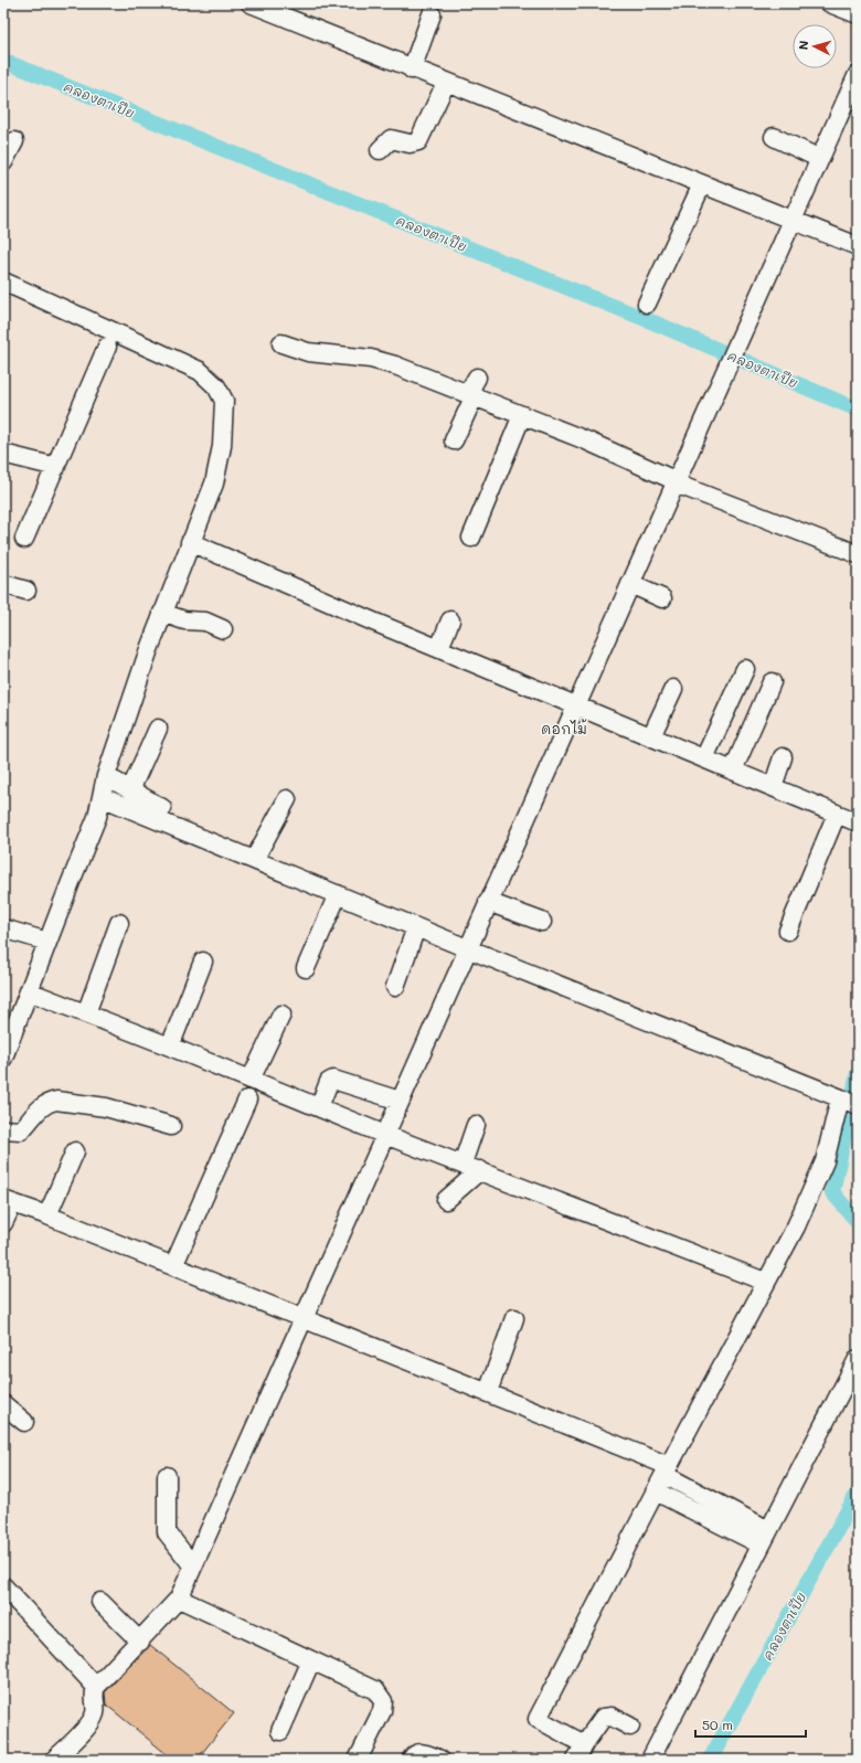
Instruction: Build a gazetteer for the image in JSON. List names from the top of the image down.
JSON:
{
  "districts": ["ดอกไม้"],
  "water": ["คลองตาเปีย"],
  "scale_bar": "50 m",
  "north": "left"
}
